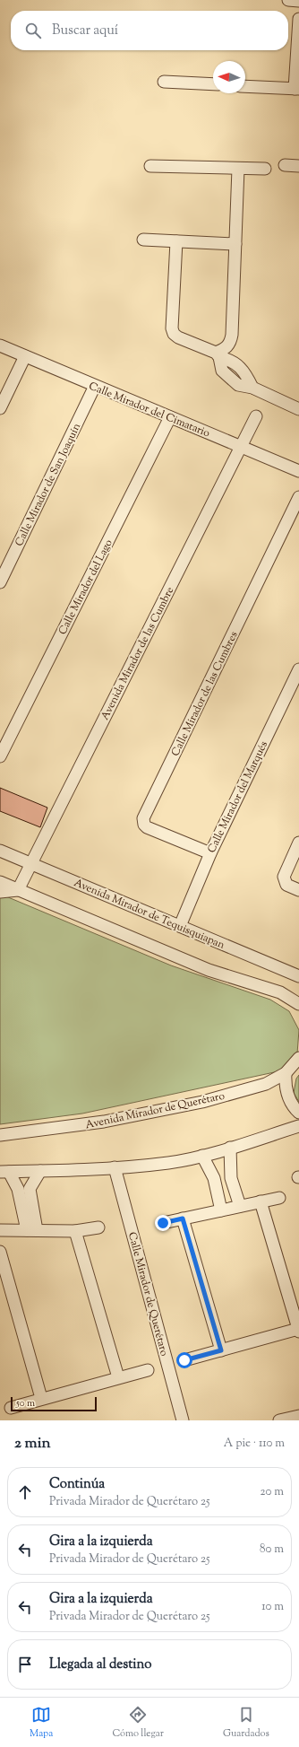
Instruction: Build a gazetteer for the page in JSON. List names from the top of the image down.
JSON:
{
  "streets": {
    "street": [
      "Calle Mirador del Cimatario",
      "Calle Mirador de San Joaquín",
      "Calle Mirador del Lago",
      "Avenida Mirador de las Cumbre",
      "Calle Mirador de las Cumbres",
      "Calle Mirador del Marqués",
      "Avenida Mirador de Tequisquiapan",
      "Avenida Mirador de Querétaro",
      "Calle Mirador de Querétaro"
    ]
  },
  "crossings": [
    ["Calle Mirador del Cimatario", "Calle Mirador de San Joaquín"],
    ["Calle Mirador del Cimatario", "Calle Mirador del Lago"],
    ["Calle Mirador del Cimatario", "Avenida Mirador de las Cumbre"],
    ["Avenida Mirador de las Cumbre", "Avenida Mirador de Tequisquiapan"],
    ["Calle Mirador de las Cumbres", "Calle Mirador del Marqués"],
    ["Calle Mirador del Marqués", "Avenida Mirador de Tequisquiapan"]
  ],
  "scale_bar": "50 m",
  "north": "left",
  "page": {
    "search": "Buscar aquí",
    "scale": "50 m",
    "heading": ["2 min", "A pie · 110 m"],
    "list": [
      ["Continúa", "Privada Mirador de Querétaro 25", "20 m"],
      ["Gira a la izquierda", "Privada Mirador de Querétaro 25", "80 m"],
      ["Gira a la izquierda", "Privada Mirador de Querétaro 25", "10 m"],
      "Llegada al destino"
    ],
    "nav": ["Mapa", "Cómo llegar", "Guardados"]
  }
}
